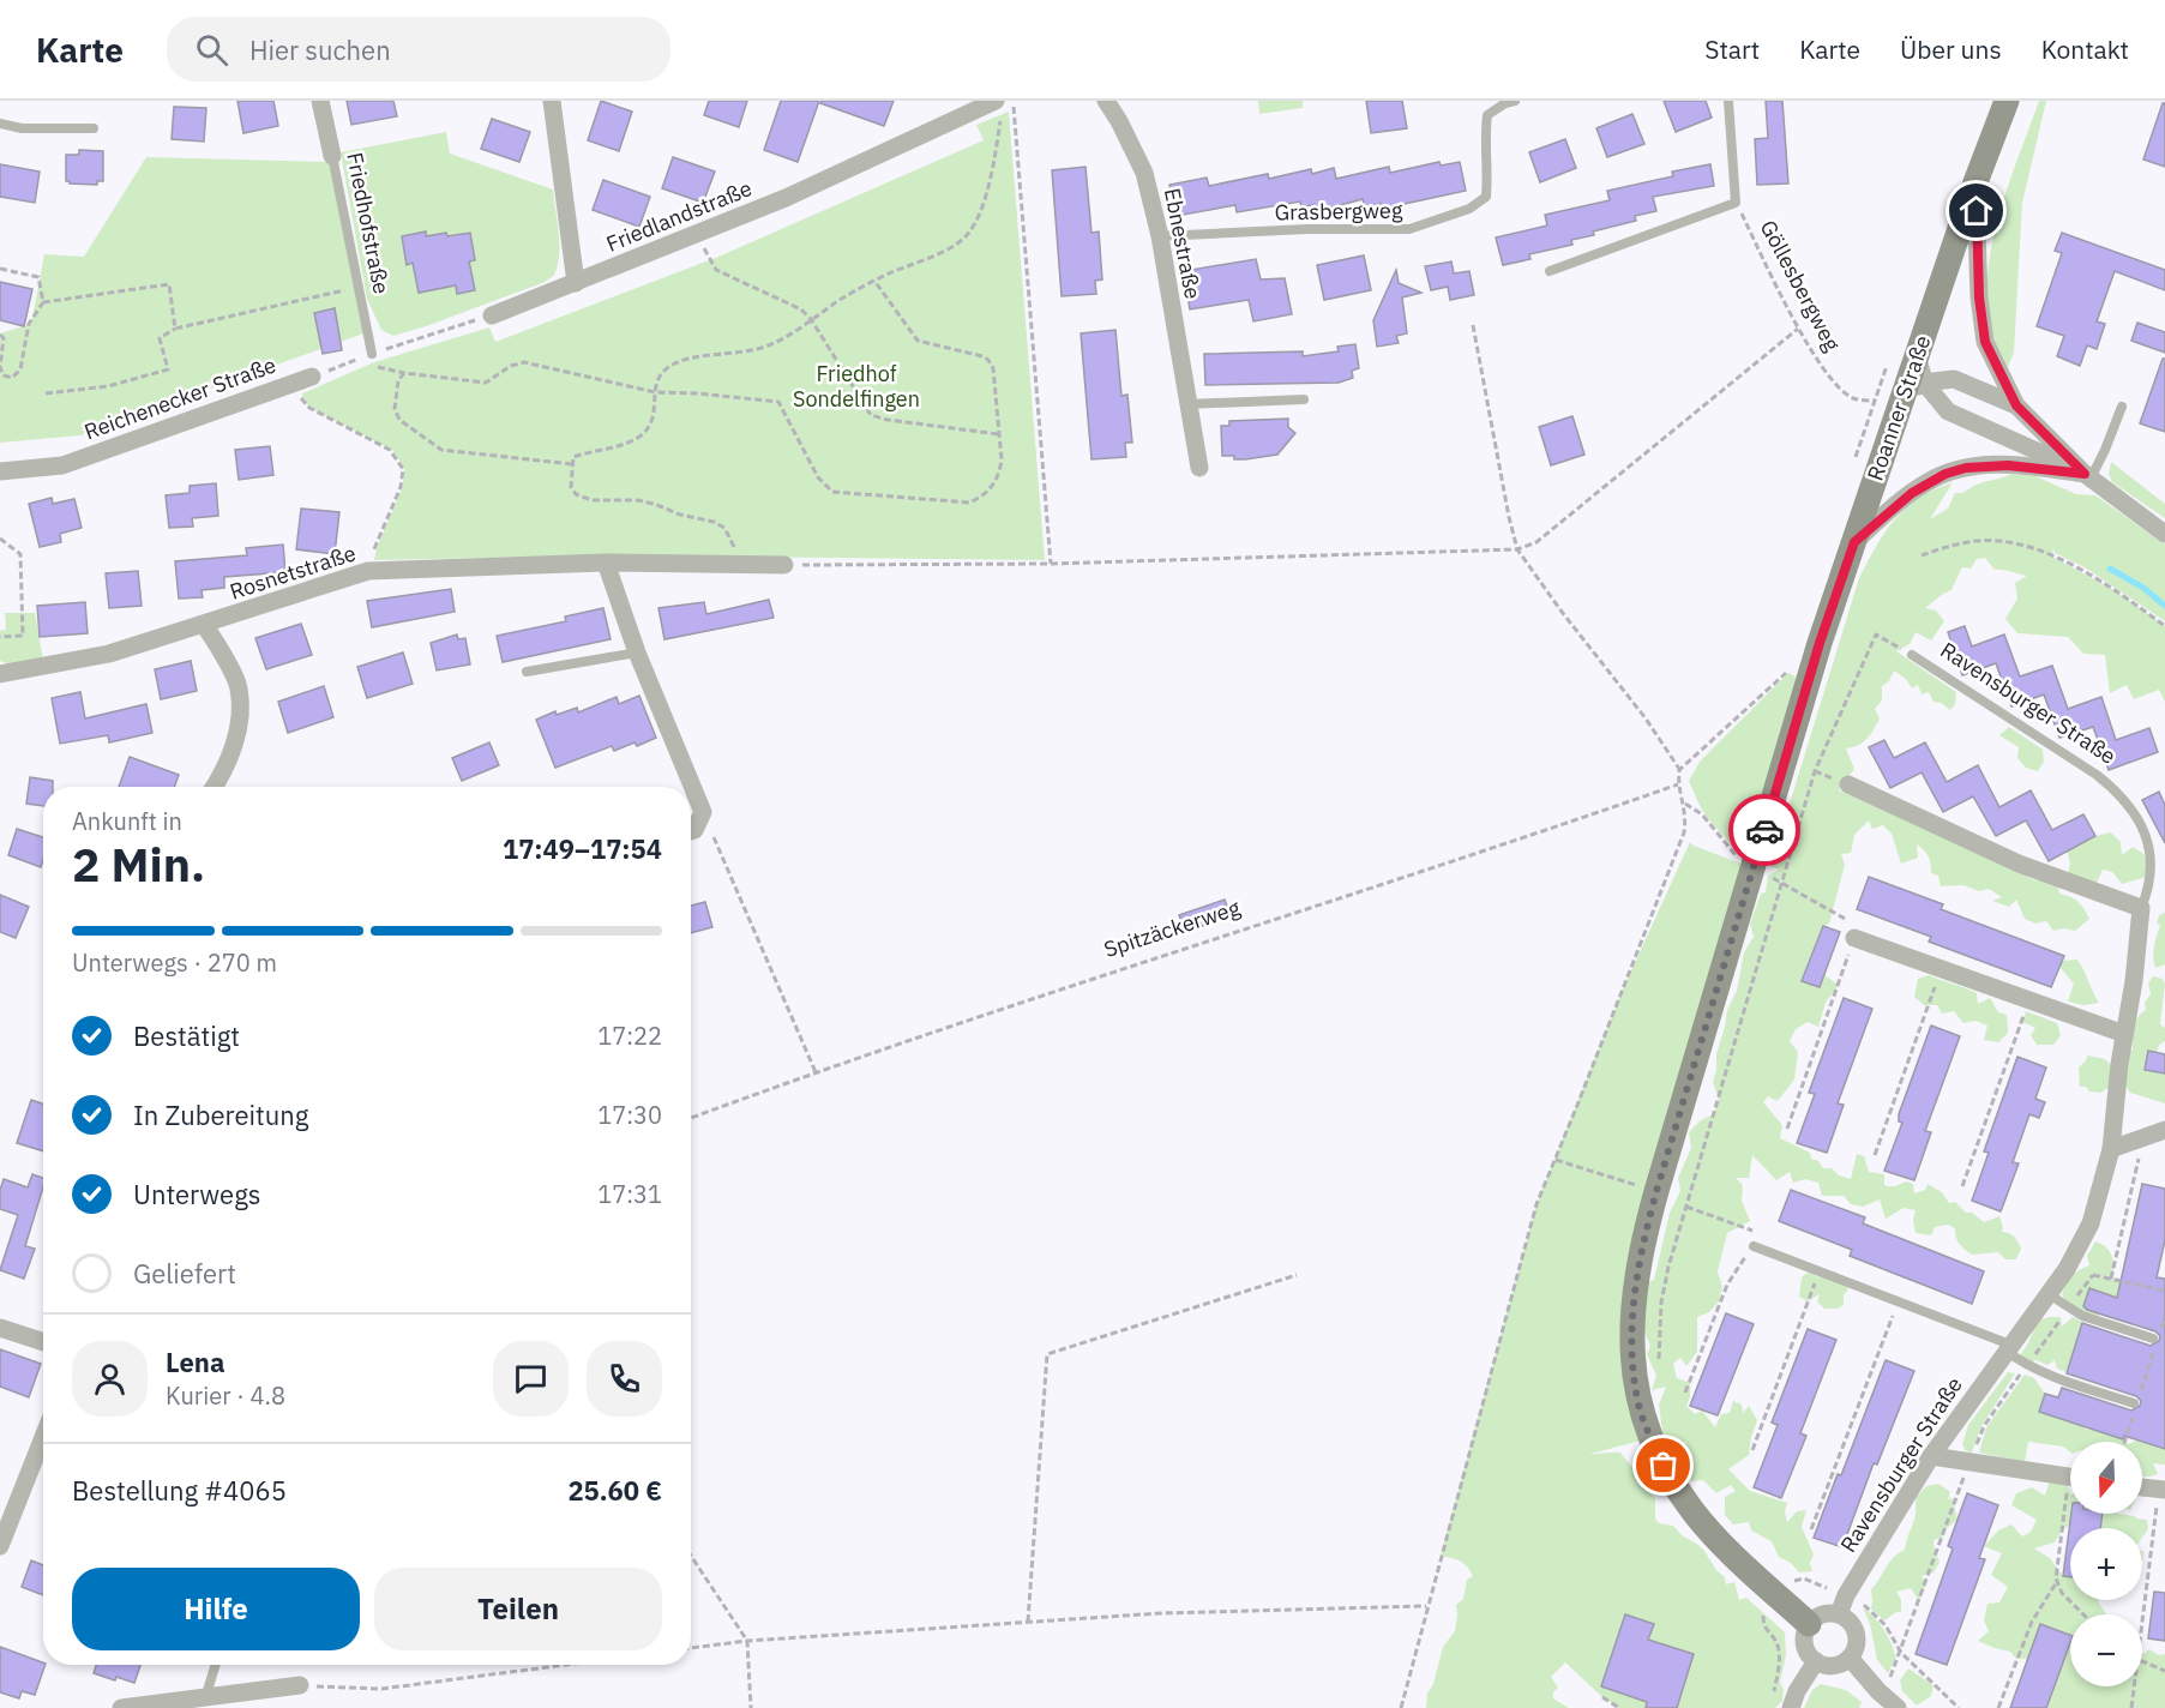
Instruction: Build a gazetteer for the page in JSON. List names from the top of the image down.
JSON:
{
  "streets": {
    "street": [
      "Friedlandstraße",
      "Friedhofstraße",
      "Ebnestraße",
      "Reichenecker Straße",
      "Roanner Straße",
      "Rosnetstraße",
      "Ravensburger Straße"
    ],
    "lane": ["Grasbergweg", "Göllesbergweg"],
    "path": ["Spitzäckerweg"]
  },
  "crossings": [
    ["Grasbergweg", "Ebnestraße"],
    ["Roanner Straße", "Ravensburger Straße"]
  ],
  "parks": ["Friedhof Sondelfingen"],
  "north": "bottom",
  "page": {
    "header": "Karte",
    "search": "Hier suchen",
    "nav": [
      "Start",
      "Karte",
      "Über uns",
      "Kontakt"
    ],
    "heading": ["2 Min.", "Ankunft in", "17:49–17:54"],
    "panel": [
      "Lena",
      "Kurier · 4.8",
      "Bestellung #4065",
      "25.60 €"
    ],
    "bar": "Unterwegs · 270 m",
    "list": [
      ["Bestätigt", "17:22"],
      ["In Zubereitung", "17:30"],
      ["Unterwegs", "17:31"],
      "Geliefert"
    ],
    "map_buttons": ["+", "−"],
    "buttons": ["Hilfe", "Teilen"]
  }
}
